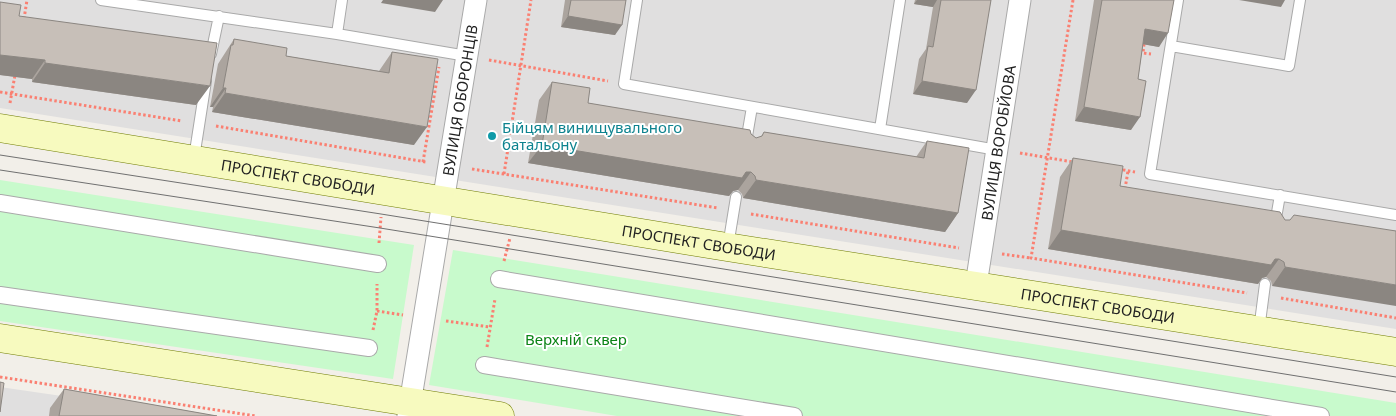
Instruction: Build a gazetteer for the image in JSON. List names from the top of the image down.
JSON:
{
  "streets": {
    "main road": ["ПРОСПЕКТ СВОБОДИ"],
    "street": ["ВУЛИЦЯ ОБОРОНЦІВ", "ВУЛИЦЯ ВОРОБЙОВА"]
  },
  "crossings": [
    ["ВУЛИЦЯ ОБОРОНЦІВ", "ПРОСПЕКТ СВОБОДИ"],
    ["ВУЛИЦЯ ВОРОБЙОВА", "ПРОСПЕКТ СВОБОДИ"]
  ],
  "parks": ["Верхній сквер"],
  "places": ["Бійцям винищувального батальону"]
}
